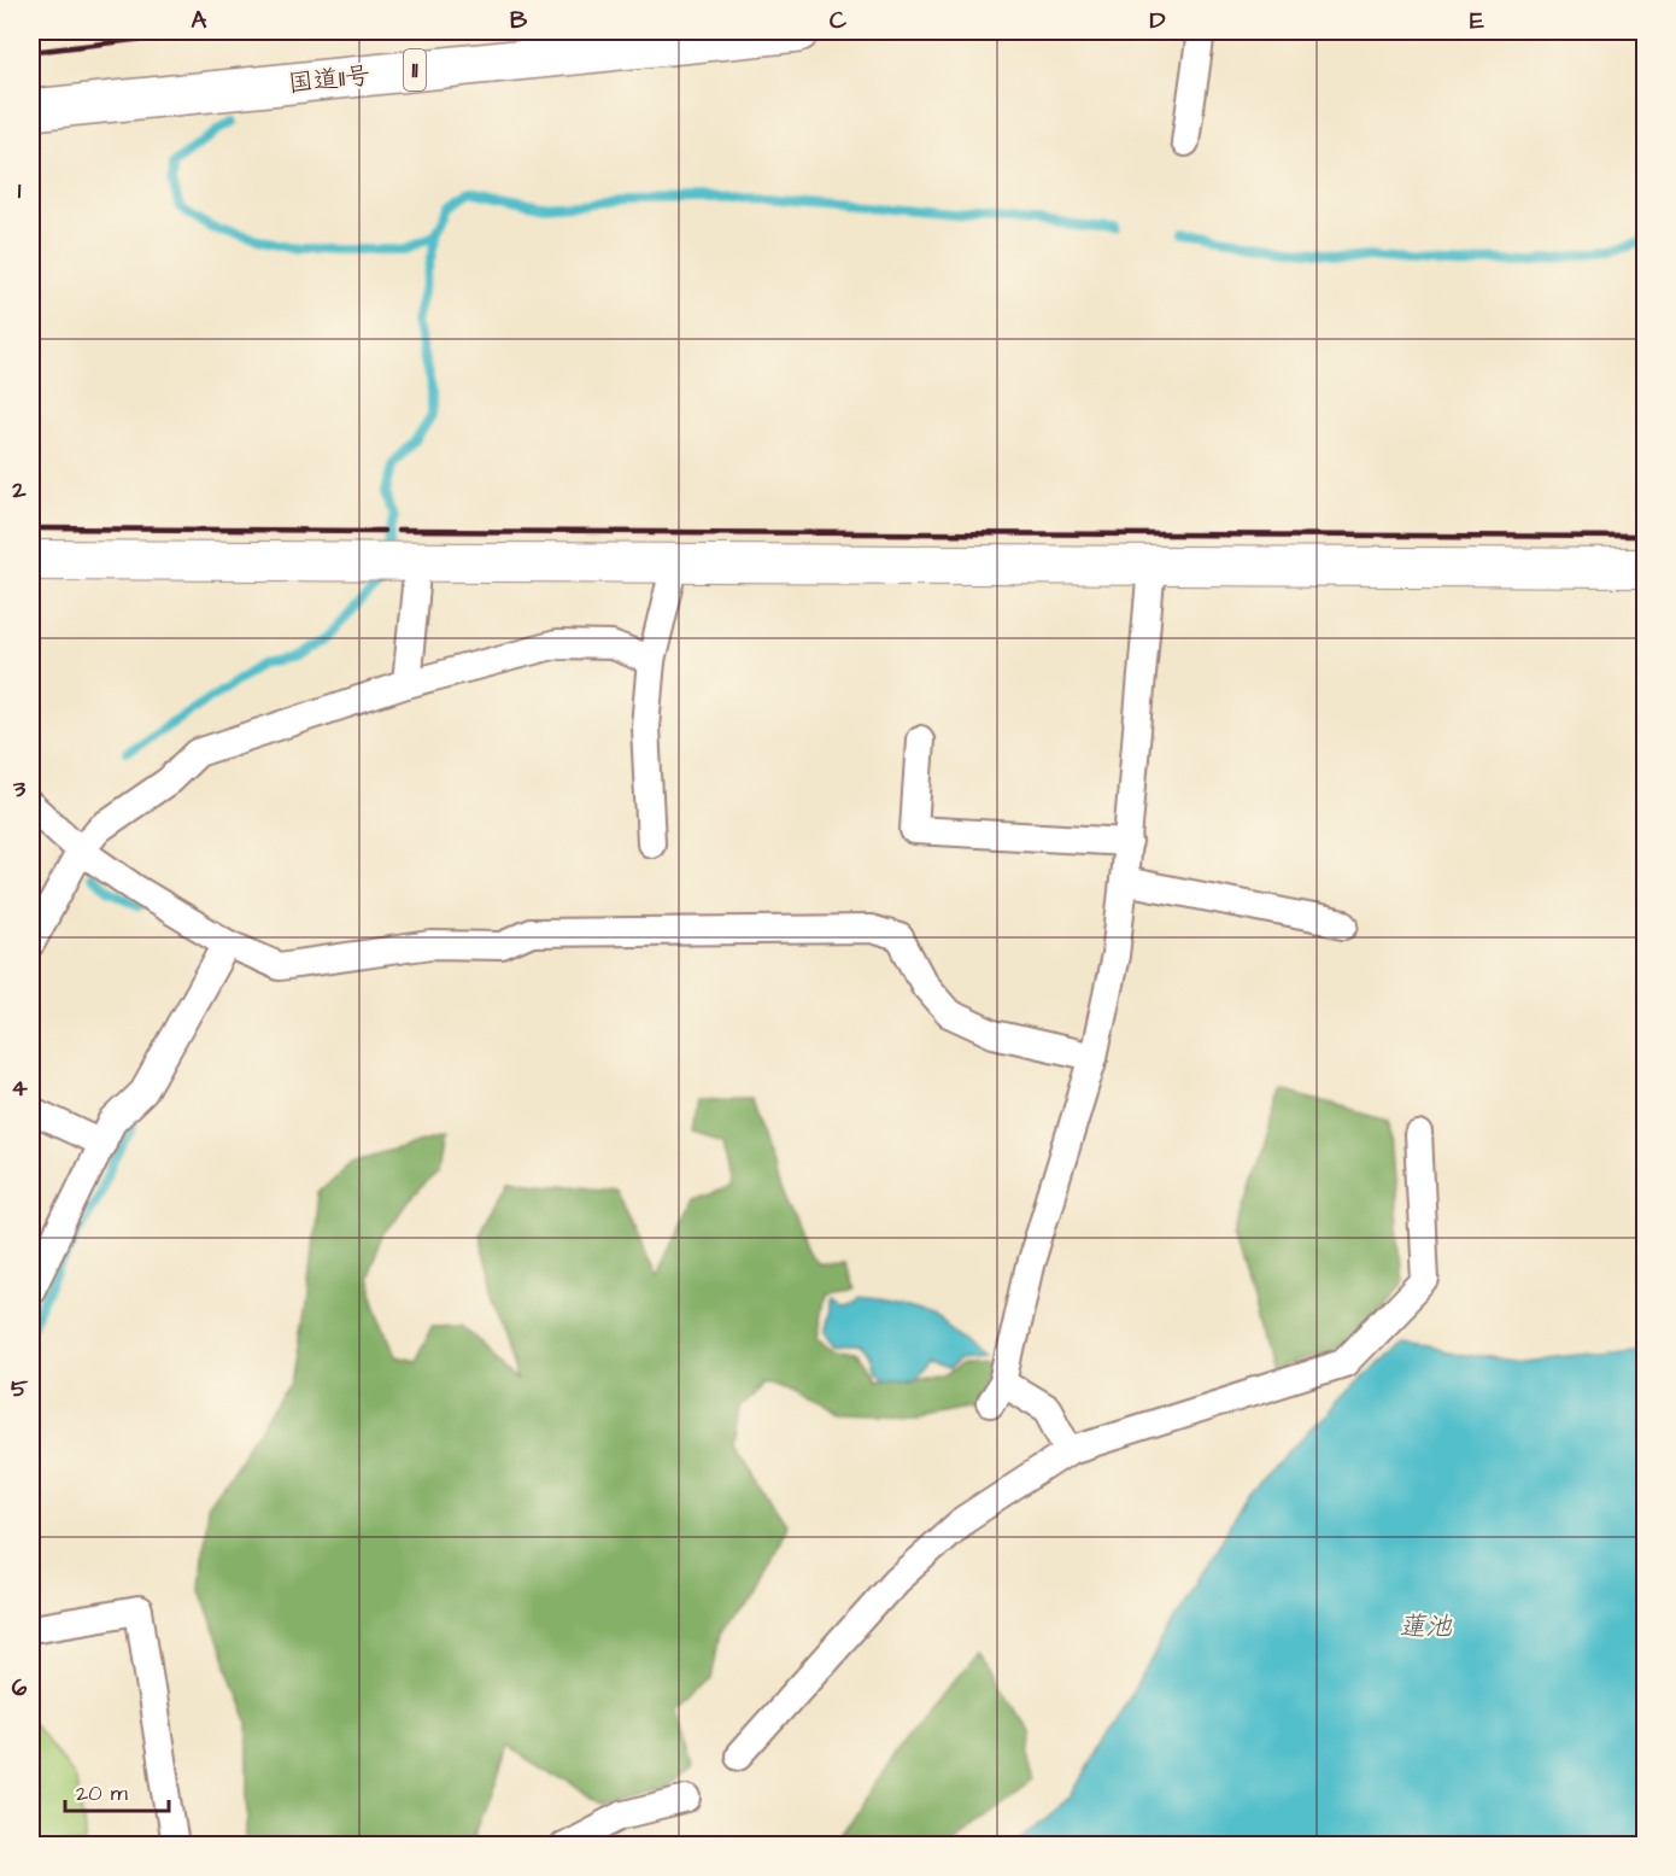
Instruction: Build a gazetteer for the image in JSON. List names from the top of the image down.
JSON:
{
  "streets": {
    "highway": ["11", "国道11号"]
  },
  "water": ["蓮池"],
  "scale_bar": "20 m",
  "grid": {
    "columns": [
      "A",
      "B",
      "C",
      "D",
      "E"
    ],
    "rows": [
      "1",
      "2",
      "3",
      "4",
      "5",
      "6"
    ]
  }
}
